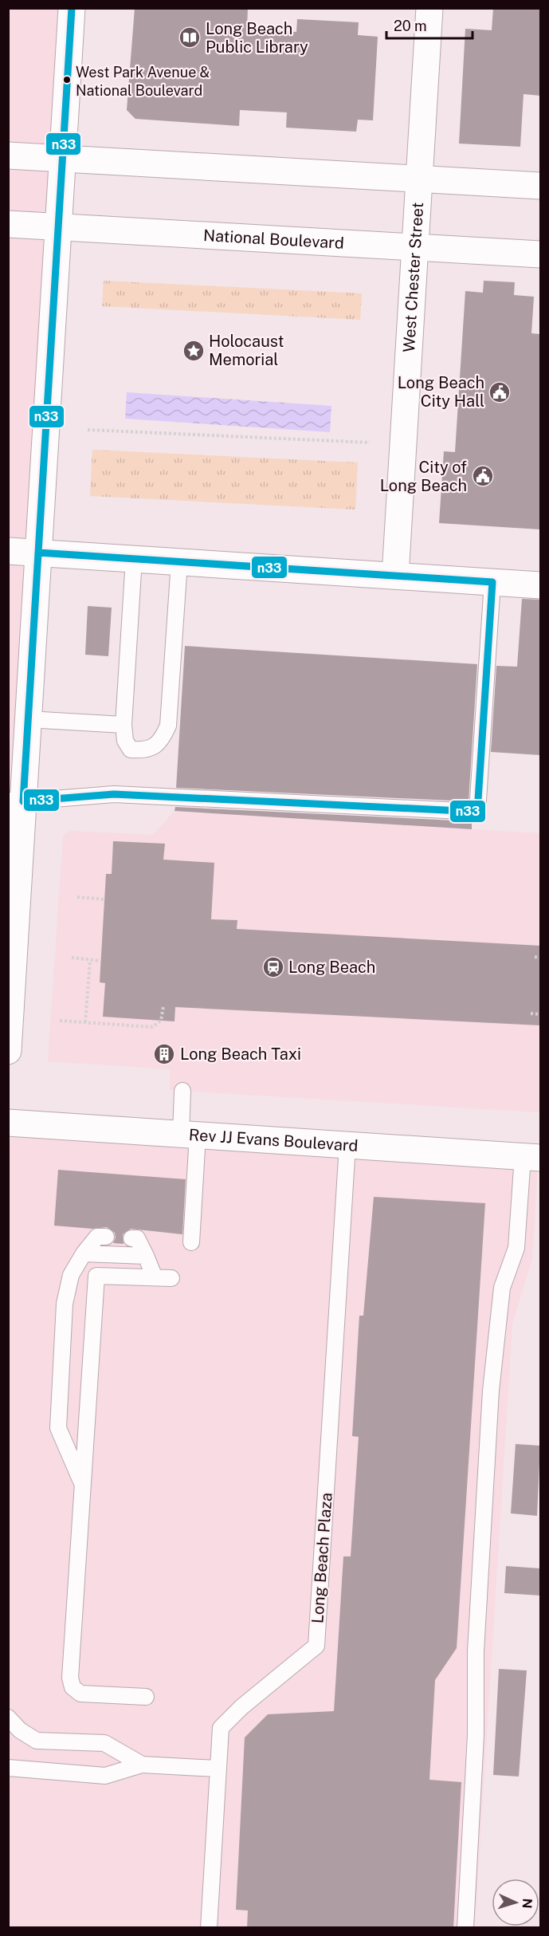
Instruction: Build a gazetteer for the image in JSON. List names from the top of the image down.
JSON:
{
  "streets": {
    "main road": ["National Boulevard", "West Chester Street", "Rev JJ Evans Boulevard"],
    "lane": ["Long Beach Plaza"]
  },
  "crossings": [
    ["National Boulevard", "West Chester Street"],
    ["Rev JJ Evans Boulevard", "Long Beach Plaza"]
  ],
  "places": {
    "library": ["Long Beach Public Library"],
    "other": ["West Park Avenue & National Boulevard"],
    "place": ["Holocaust Memorial"],
    "public building": ["Long Beach City Hall", "City of Long Beach"],
    "station": ["Long Beach"],
    "building": ["Long Beach Taxi"]
  },
  "lines": ["transit line n33"],
  "scale_bar": "20 m",
  "north": "right"
}
